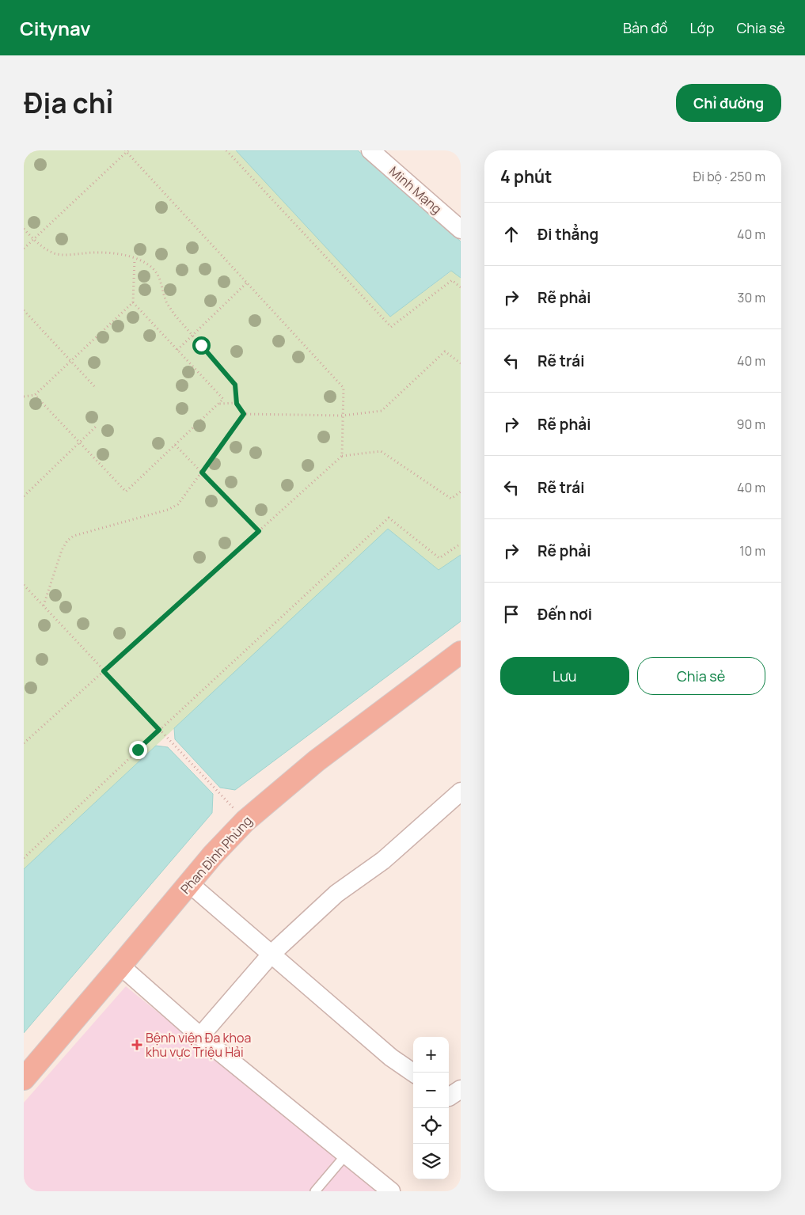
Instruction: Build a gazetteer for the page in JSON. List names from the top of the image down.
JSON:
{
  "streets": {
    "highway": ["Phan Đình Phùng"],
    "street": ["Minh Mạng"]
  },
  "places": {
    "health": ["Bệnh viện Đa khoa khu vực Triệu Hải"]
  },
  "page": {
    "header": "Citynav",
    "nav": ["Bản đồ", "Lớp", "Chia sẻ"],
    "title": "Địa chỉ",
    "buttons": [
      "Chỉ đường",
      ["Lưu", "Chia sẻ"]
    ],
    "heading": ["4 phút", "Đi bộ · 250 m"],
    "list": [
      ["Đi thẳng", "40 m"],
      ["Rẽ phải", "30 m"],
      ["Rẽ trái", "40 m"],
      ["Rẽ phải", "90 m"],
      ["Rẽ trái", "40 m"],
      ["Rẽ phải", "10 m"],
      "Đến nơi"
    ],
    "map_buttons": ["+", "−"]
  }
}
